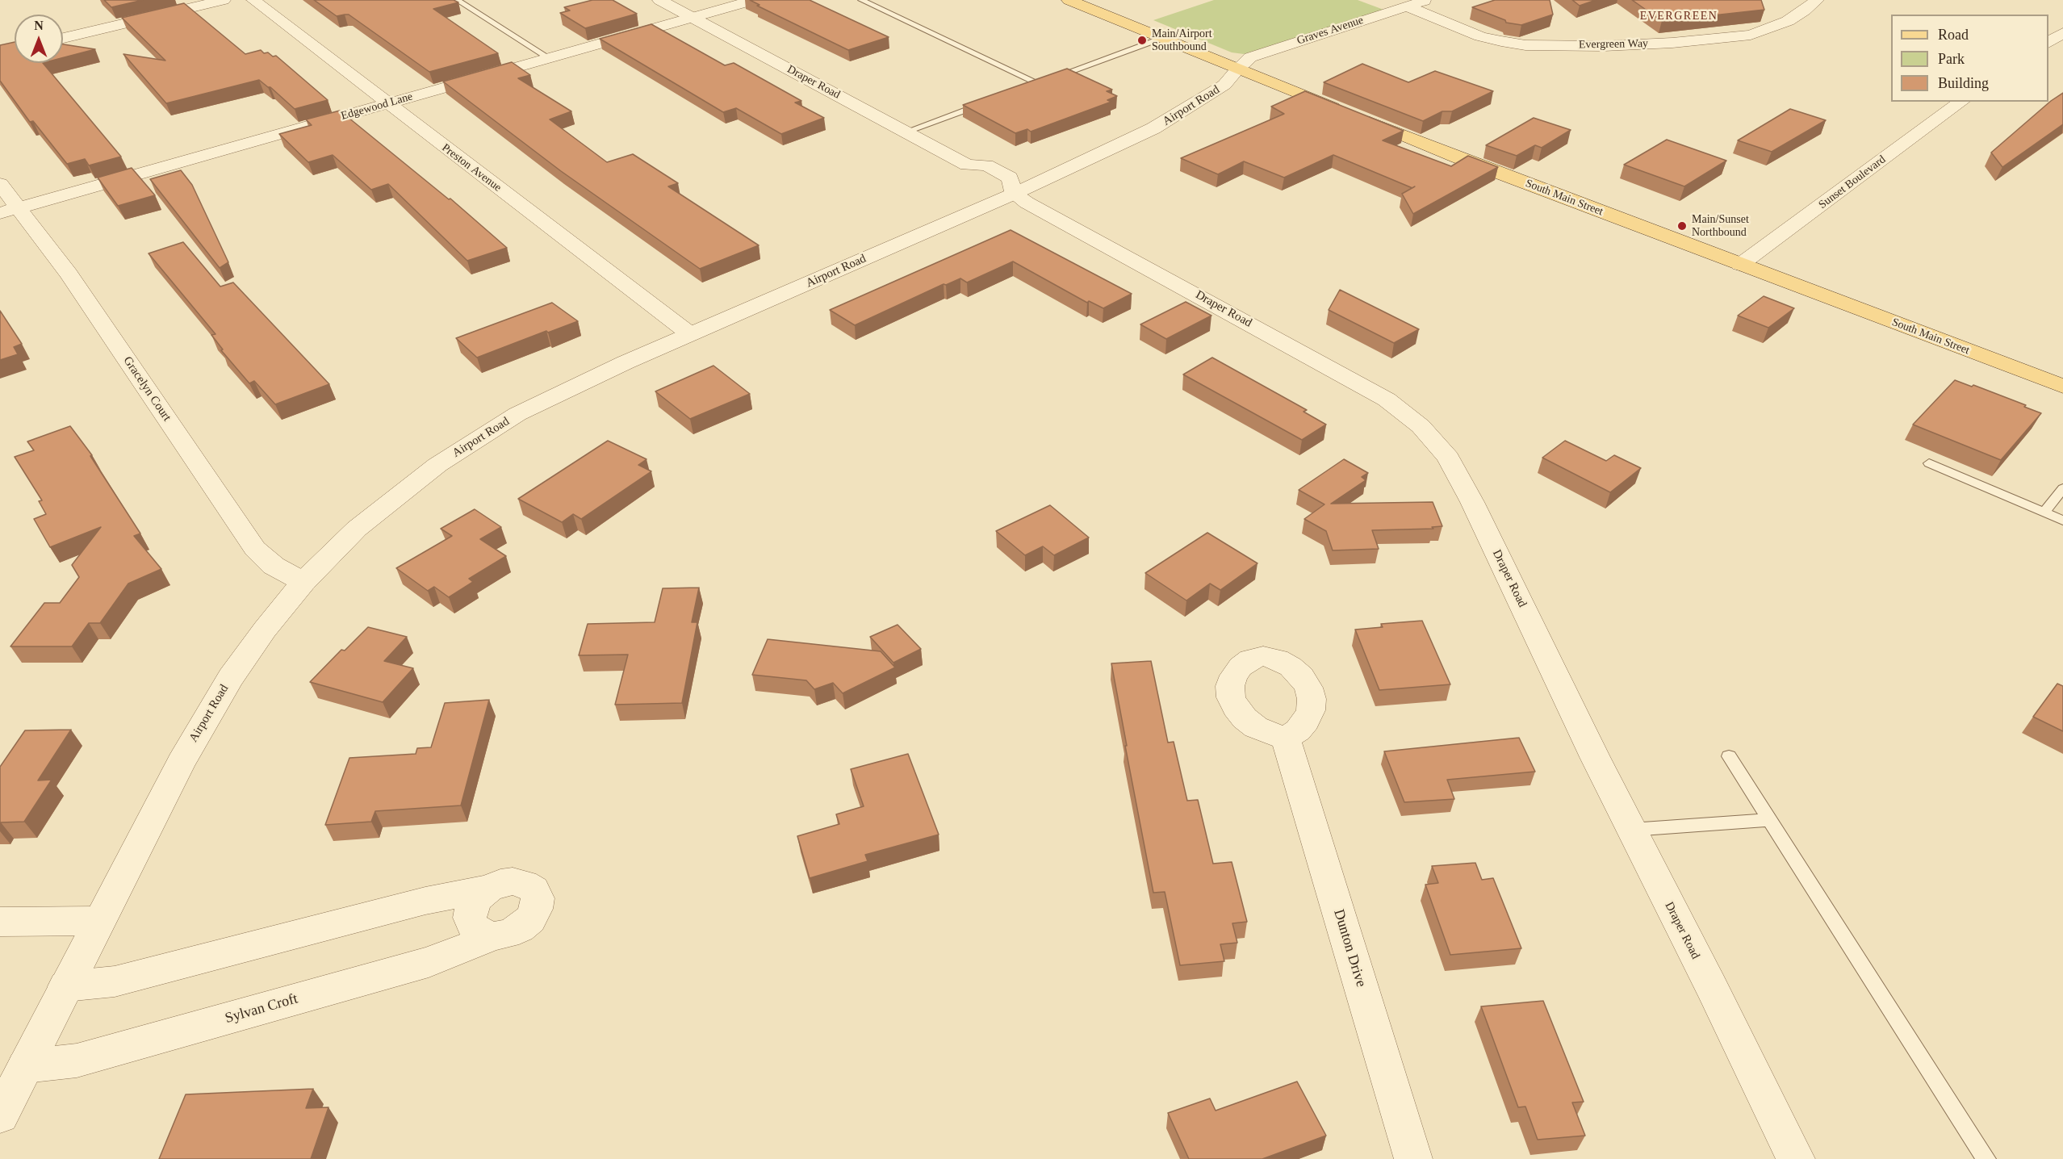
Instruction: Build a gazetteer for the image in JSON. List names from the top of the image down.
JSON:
{
  "streets": {
    "main road": ["South Main Street"],
    "street": [
      "Graves Avenue",
      "Evergreen Way",
      "Draper Road",
      "Airport Road",
      "Edgewood Lane",
      "Preston Avenue",
      "Sunset Boulevard",
      "Gracelyn Court",
      "Dunton Drive",
      "Sylvan Croft"
    ]
  },
  "crossings": [
    ["Graves Avenue", "Evergreen Way"],
    ["Graves Avenue", "Airport Road"],
    ["Graves Avenue", "South Main Street"],
    ["Draper Road", "Airport Road"],
    ["Draper Road", "Edgewood Lane"],
    ["Airport Road", "Preston Avenue"],
    ["Airport Road", "South Main Street"],
    ["Airport Road", "Gracelyn Court"],
    ["Airport Road", "Sylvan Croft"],
    ["Edgewood Lane", "Preston Avenue"],
    ["Edgewood Lane", "Gracelyn Court"],
    ["Sunset Boulevard", "South Main Street"]
  ],
  "districts": ["EVERGREEN"],
  "places": ["Main/Airport Southbound", "Main/Sunset Northbound"],
  "legend": ["Road", "Park", "Building"],
  "north": "top"
}
